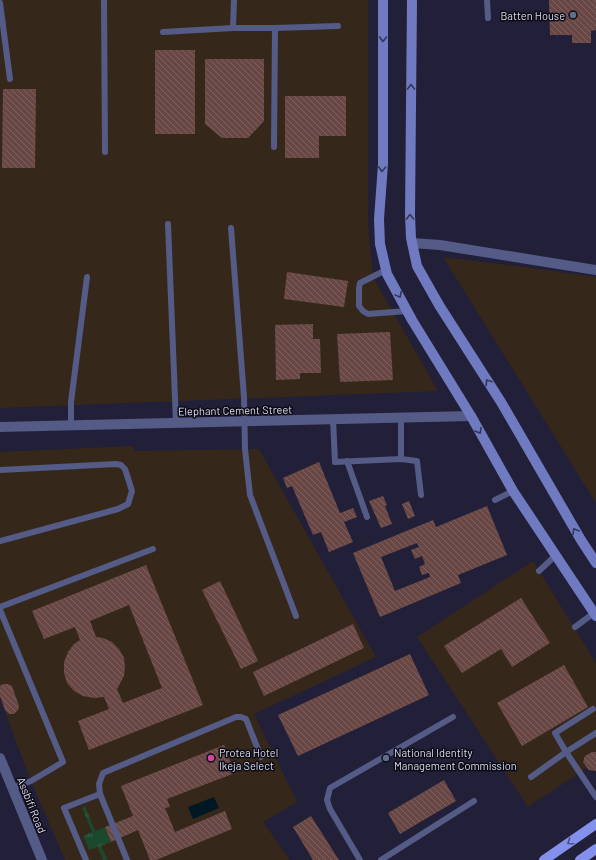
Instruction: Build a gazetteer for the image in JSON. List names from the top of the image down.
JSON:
{
  "streets": {
    "street": ["Elephant Cement Street", "Assbifi Road"]
  },
  "places": ["Batten House", "Protea Hotel Ikeja Select", "National Identity Management Commission"]
}
